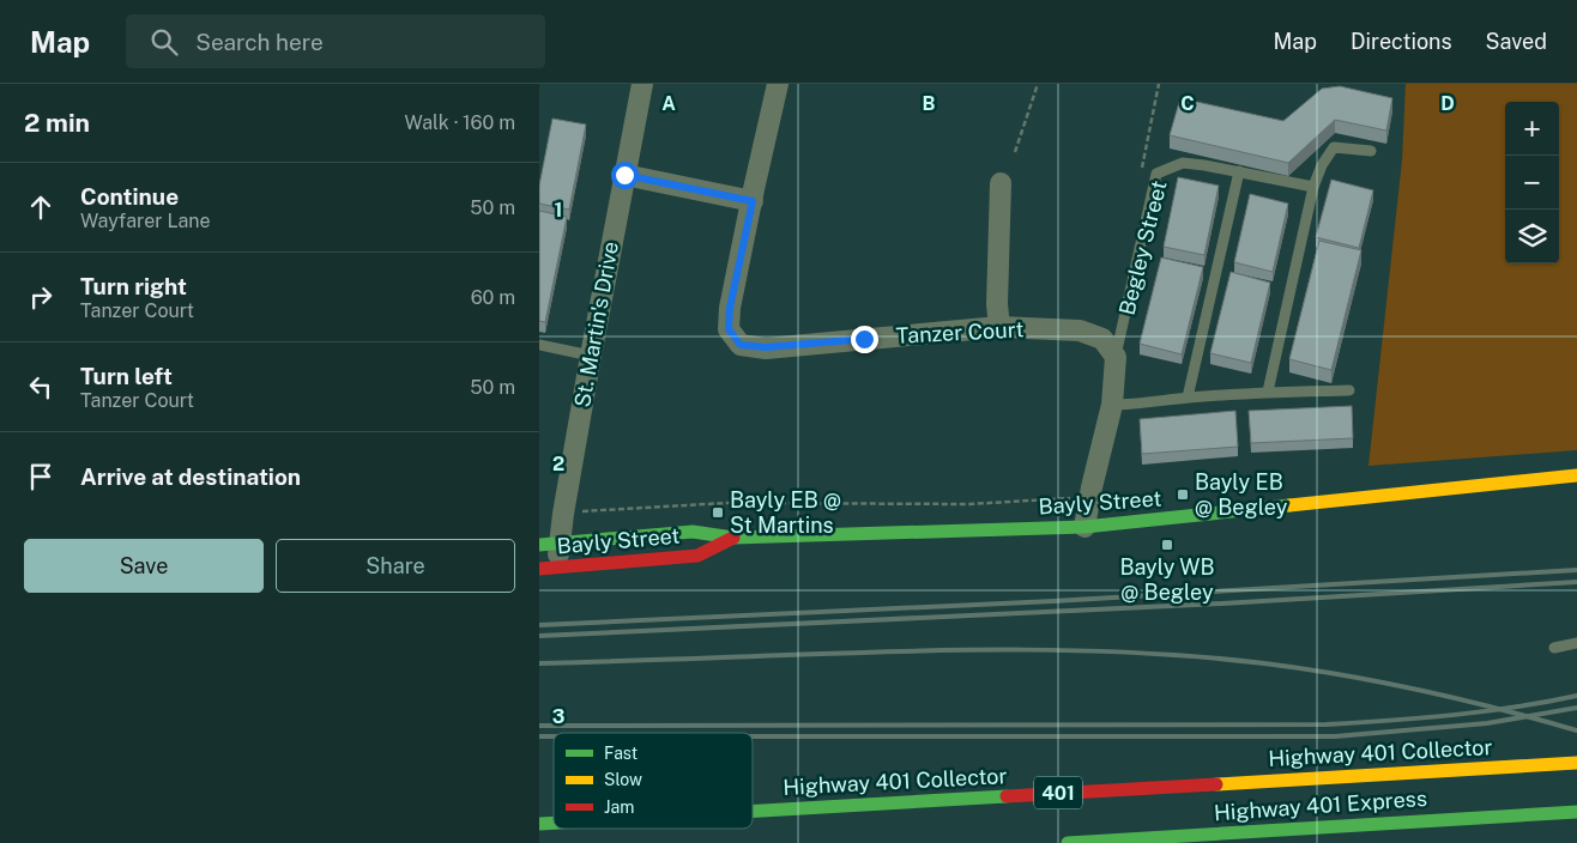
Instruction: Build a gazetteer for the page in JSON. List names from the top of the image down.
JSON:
{
  "streets": {
    "main road": [
      "Bayly Street",
      "Highway 401 Collector",
      "401",
      "Highway 401 Express"
    ],
    "street": ["Begley Street", "St. Martin's Drive", "Tanzer Court"]
  },
  "crossings": [
    ["Begley Street", "Tanzer Court"],
    ["Begley Street", "Bayly Street"],
    ["St. Martin's Drive", "Bayly Street"]
  ],
  "places": {
    "transit": ["Bayly EB @ Begley", "Bayly EB @ St Martins", "Bayly WB @ Begley"]
  },
  "legend": ["Fast", "Slow", "Jam"],
  "page": {
    "header": "Map",
    "search": "Search here",
    "nav": ["Map", "Directions", "Saved"],
    "heading": ["2 min", "Walk · 160 m"],
    "map_buttons": ["+", "−"],
    "list": [
      ["Continue", "Wayfarer Lane", "50 m"],
      ["Turn right", "Tanzer Court", "60 m"],
      ["Turn left", "Tanzer Court", "50 m"],
      "Arrive at destination"
    ],
    "buttons": ["Save", "Share"]
  },
  "grid": {
    "columns": [
      "A",
      "B",
      "C",
      "D"
    ],
    "rows": ["1", "2", "3"]
  }
}
